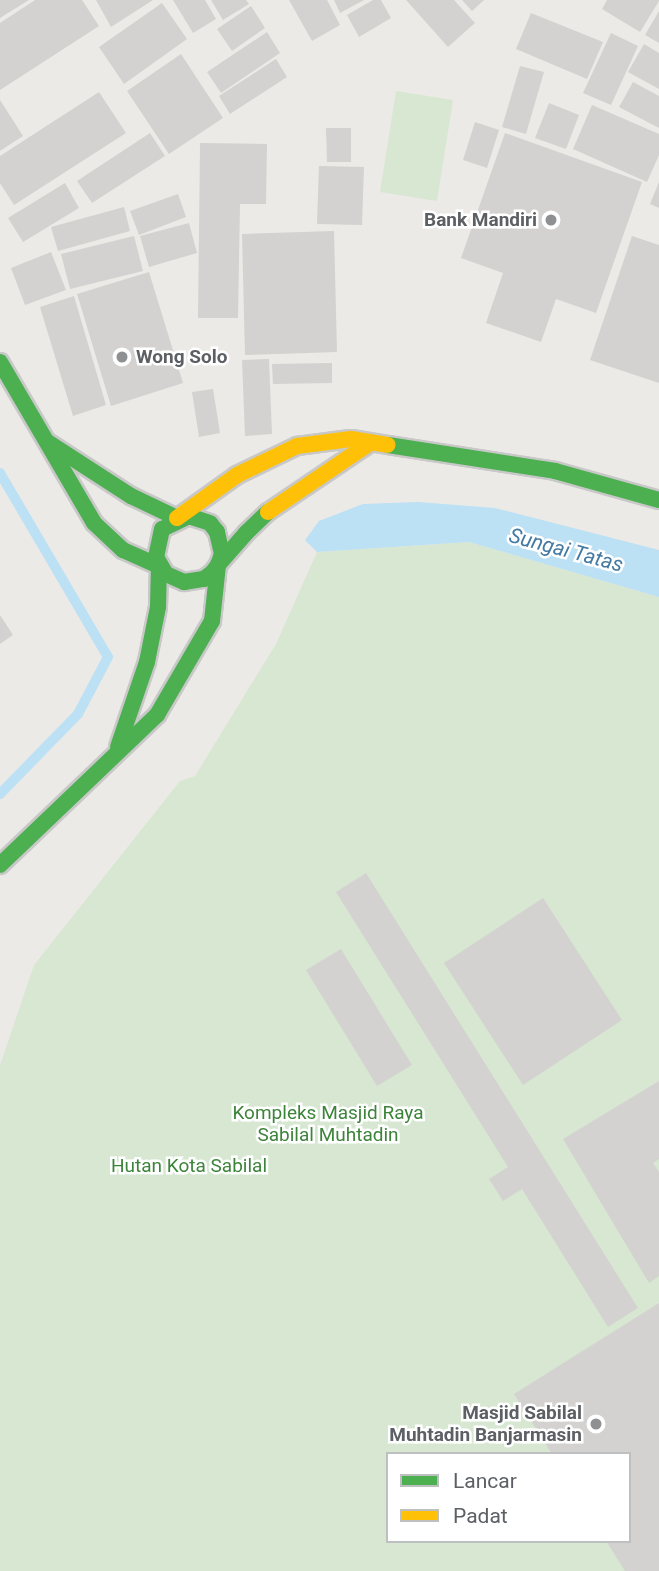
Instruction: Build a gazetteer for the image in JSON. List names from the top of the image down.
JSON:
{
  "water": ["Sungai Tatas"],
  "parks": ["Kompleks Masjid Raya Sabilal Muhtadin", "Hutan Kota Sabilal"],
  "places": ["Bank Mandiri", "Wong Solo", "Masjid Sabilal Muhtadin Banjarmasin"],
  "legend": ["Lancar", "Padat"]
}
